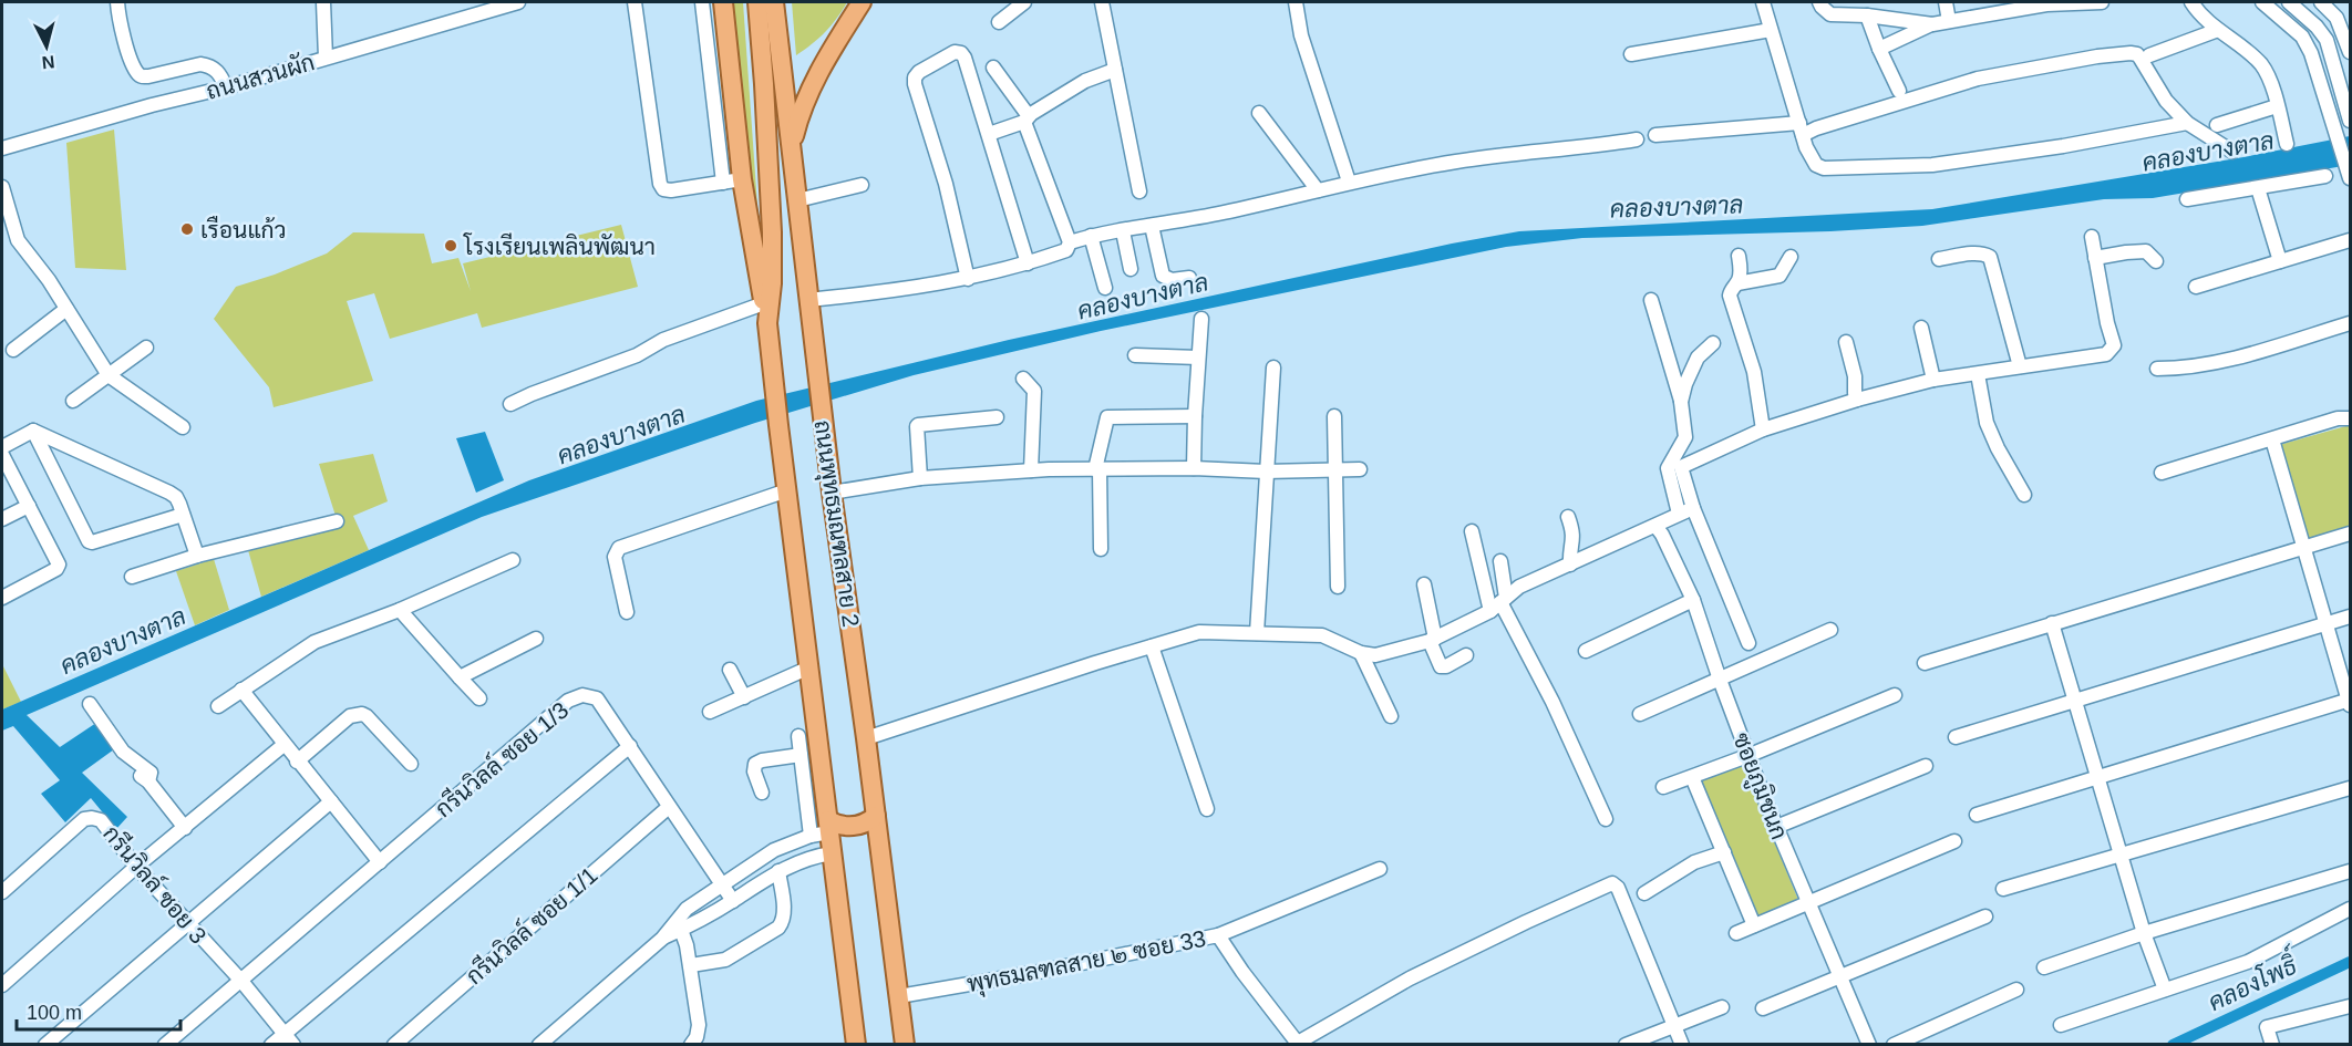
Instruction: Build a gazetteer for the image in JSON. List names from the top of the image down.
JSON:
{
  "streets": {
    "main road": ["ถนนพุทธมณฑลสาย 2"],
    "street": [
      "ถนนสวนผัก",
      "กรีนวิลล์ ซอย 1/3",
      "ซอยภูมิชนก",
      "กรีนวิลล์ ซอย 3",
      "กรีนวิลล์ ซอย 1/1",
      "พุทธมลฑลสาย ๒ ซอย 33"
    ]
  },
  "crossings": [
    ["ถนนพุทธมณฑลสาย 2", "พุทธมลฑลสาย ๒ ซอย 33"],
    ["กรีนวิลล์ ซอย 1/3", "กรีนวิลล์ ซอย 3"],
    ["กรีนวิลล์ ซอย 1/3", "กรีนวิลล์ ซอย 1/1"]
  ],
  "water": ["คลองบางตาล", "คลองโพธิ์"],
  "places": ["เรือนแก้ว", "โรงเรียนเพลินพัฒนา"],
  "scale_bar": "100 m",
  "north": "bottom"
}
